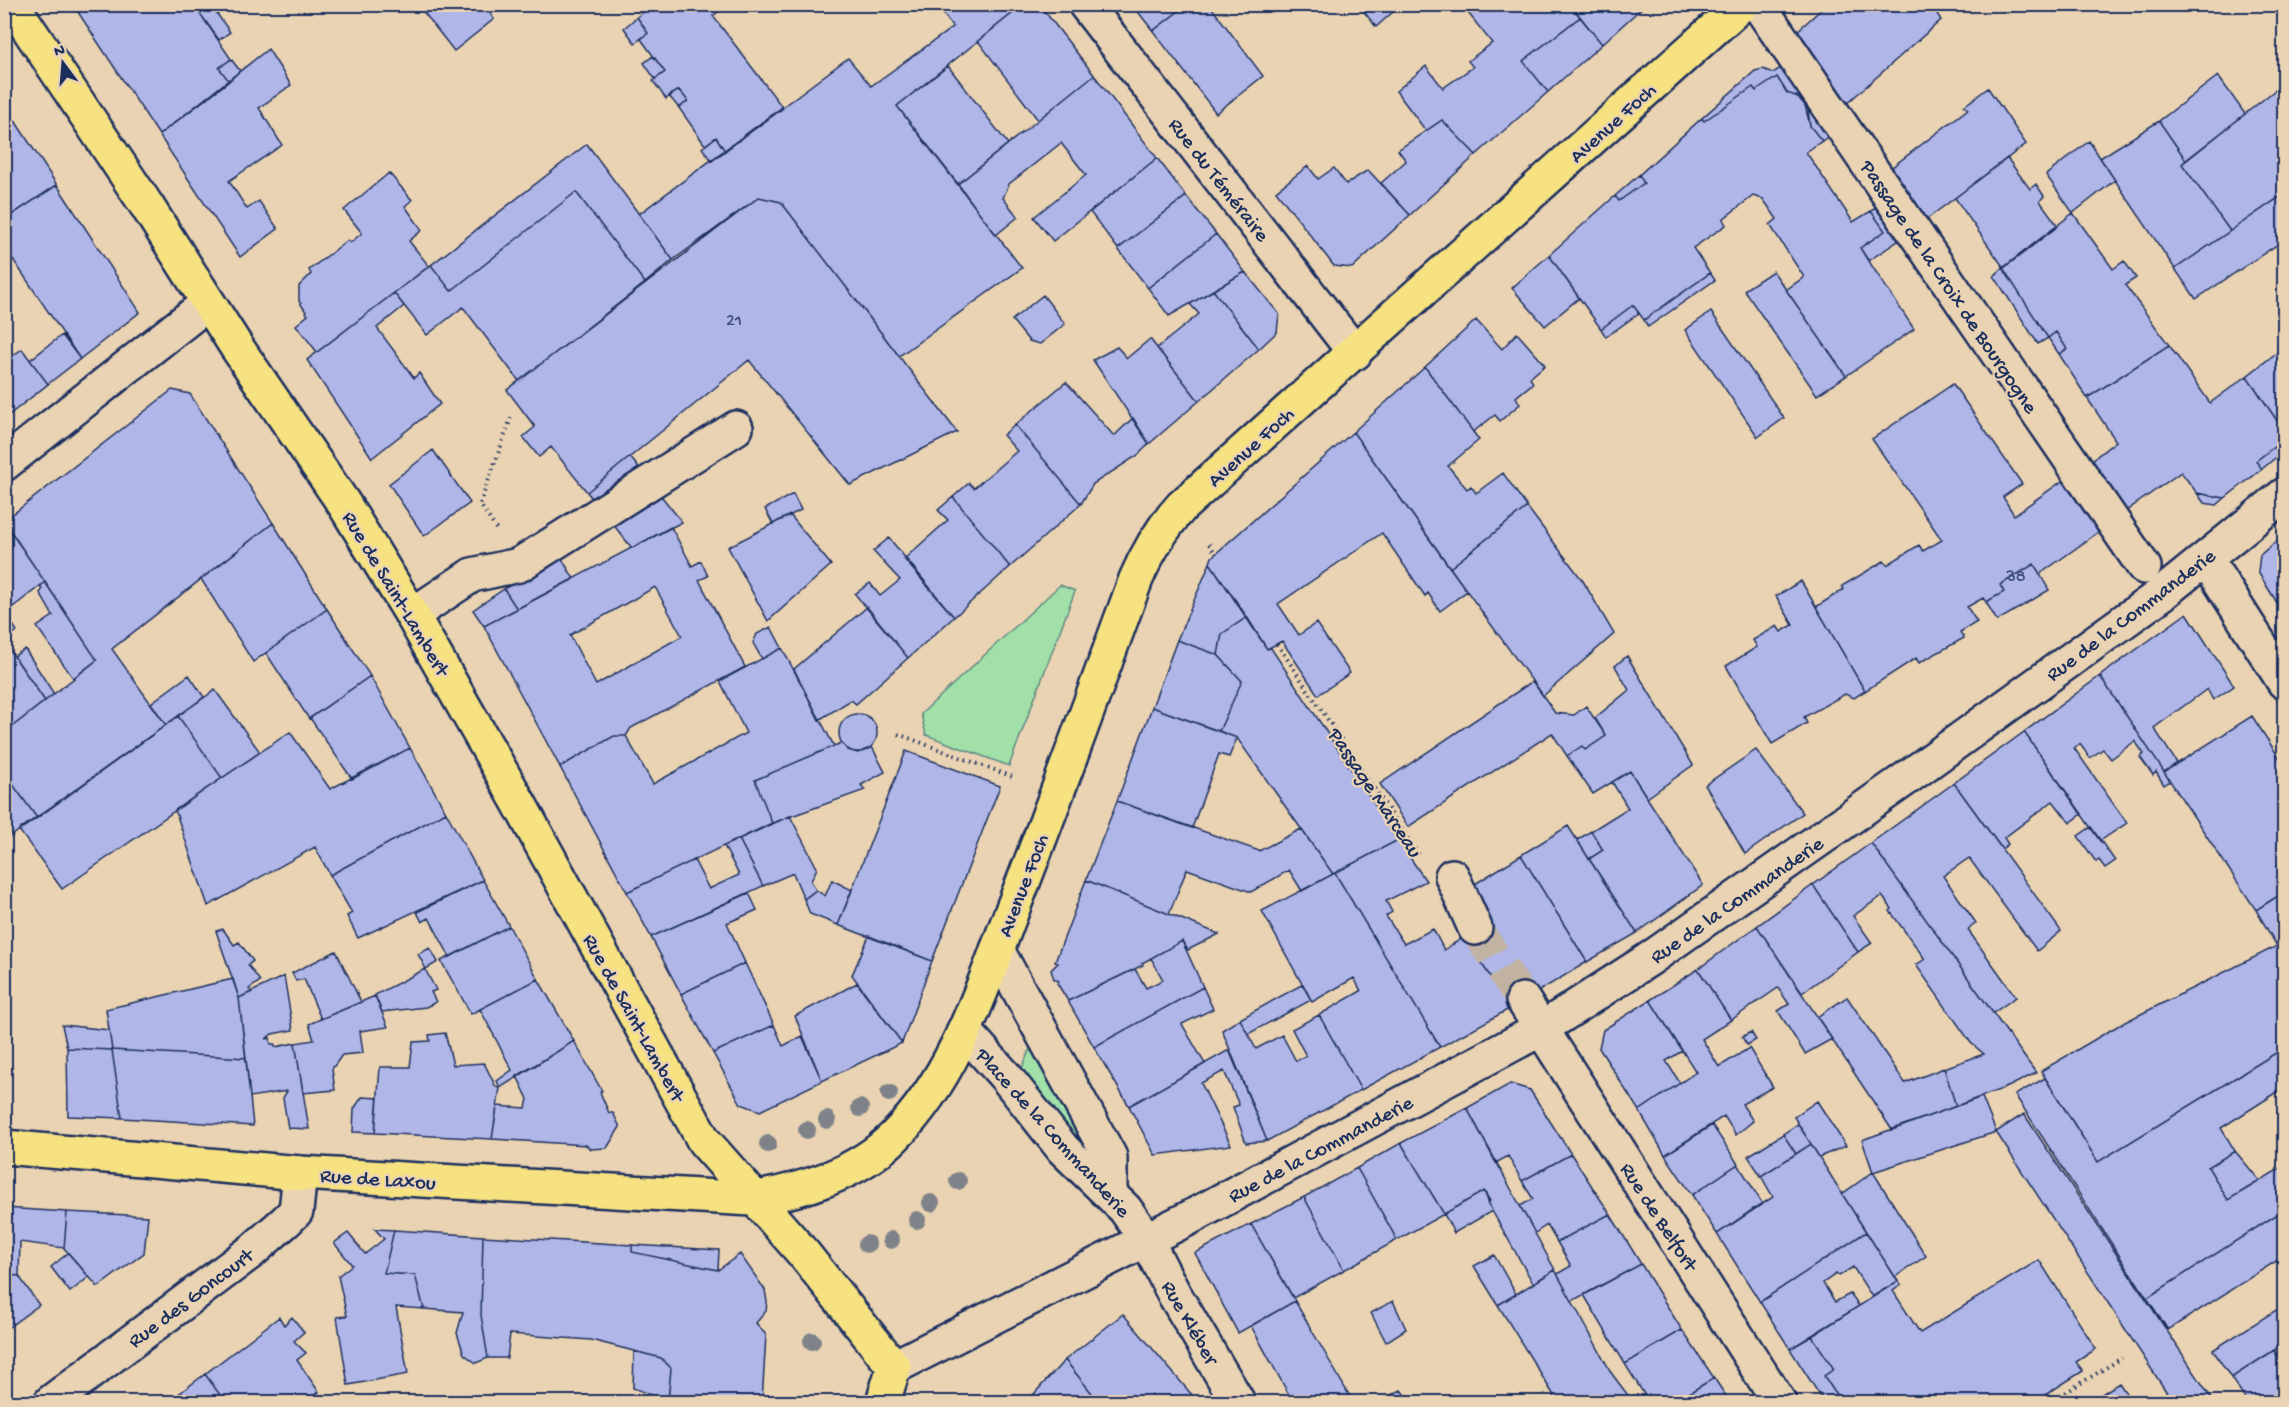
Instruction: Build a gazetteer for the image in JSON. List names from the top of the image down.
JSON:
{
  "streets": {
    "main road": [
      "Avenue Foch",
      "Rue de Saint-Lambert",
      "Place de la Commanderie",
      "Rue de Laxou"
    ],
    "street": [
      "Rue du Téméraire",
      "Passage de la Croix de Bourgogne",
      "Rue de la Commanderie",
      "Rue de Belfort",
      "Rue des Goncourt",
      "Rue Kléber"
    ],
    "path": ["Passage Marceau"]
  },
  "crossings": [
    ["Avenue Foch", "Rue du Téméraire"],
    ["Avenue Foch", "Place de la Commanderie"],
    ["Rue de Saint-Lambert", "Place de la Commanderie"],
    ["Rue de Saint-Lambert", "Rue de Laxou"],
    ["Rue de la Commanderie", "Place de la Commanderie"],
    ["Rue de la Commanderie", "Rue de Belfort"],
    ["Rue de la Commanderie", "Rue Kléber"],
    ["Place de la Commanderie", "Rue de Laxou"],
    ["Place de la Commanderie", "Rue Kléber"],
    ["Rue de Laxou", "Rue des Goncourt"]
  ],
  "house_numbers": ["21", "38"],
  "north": "top"
}
